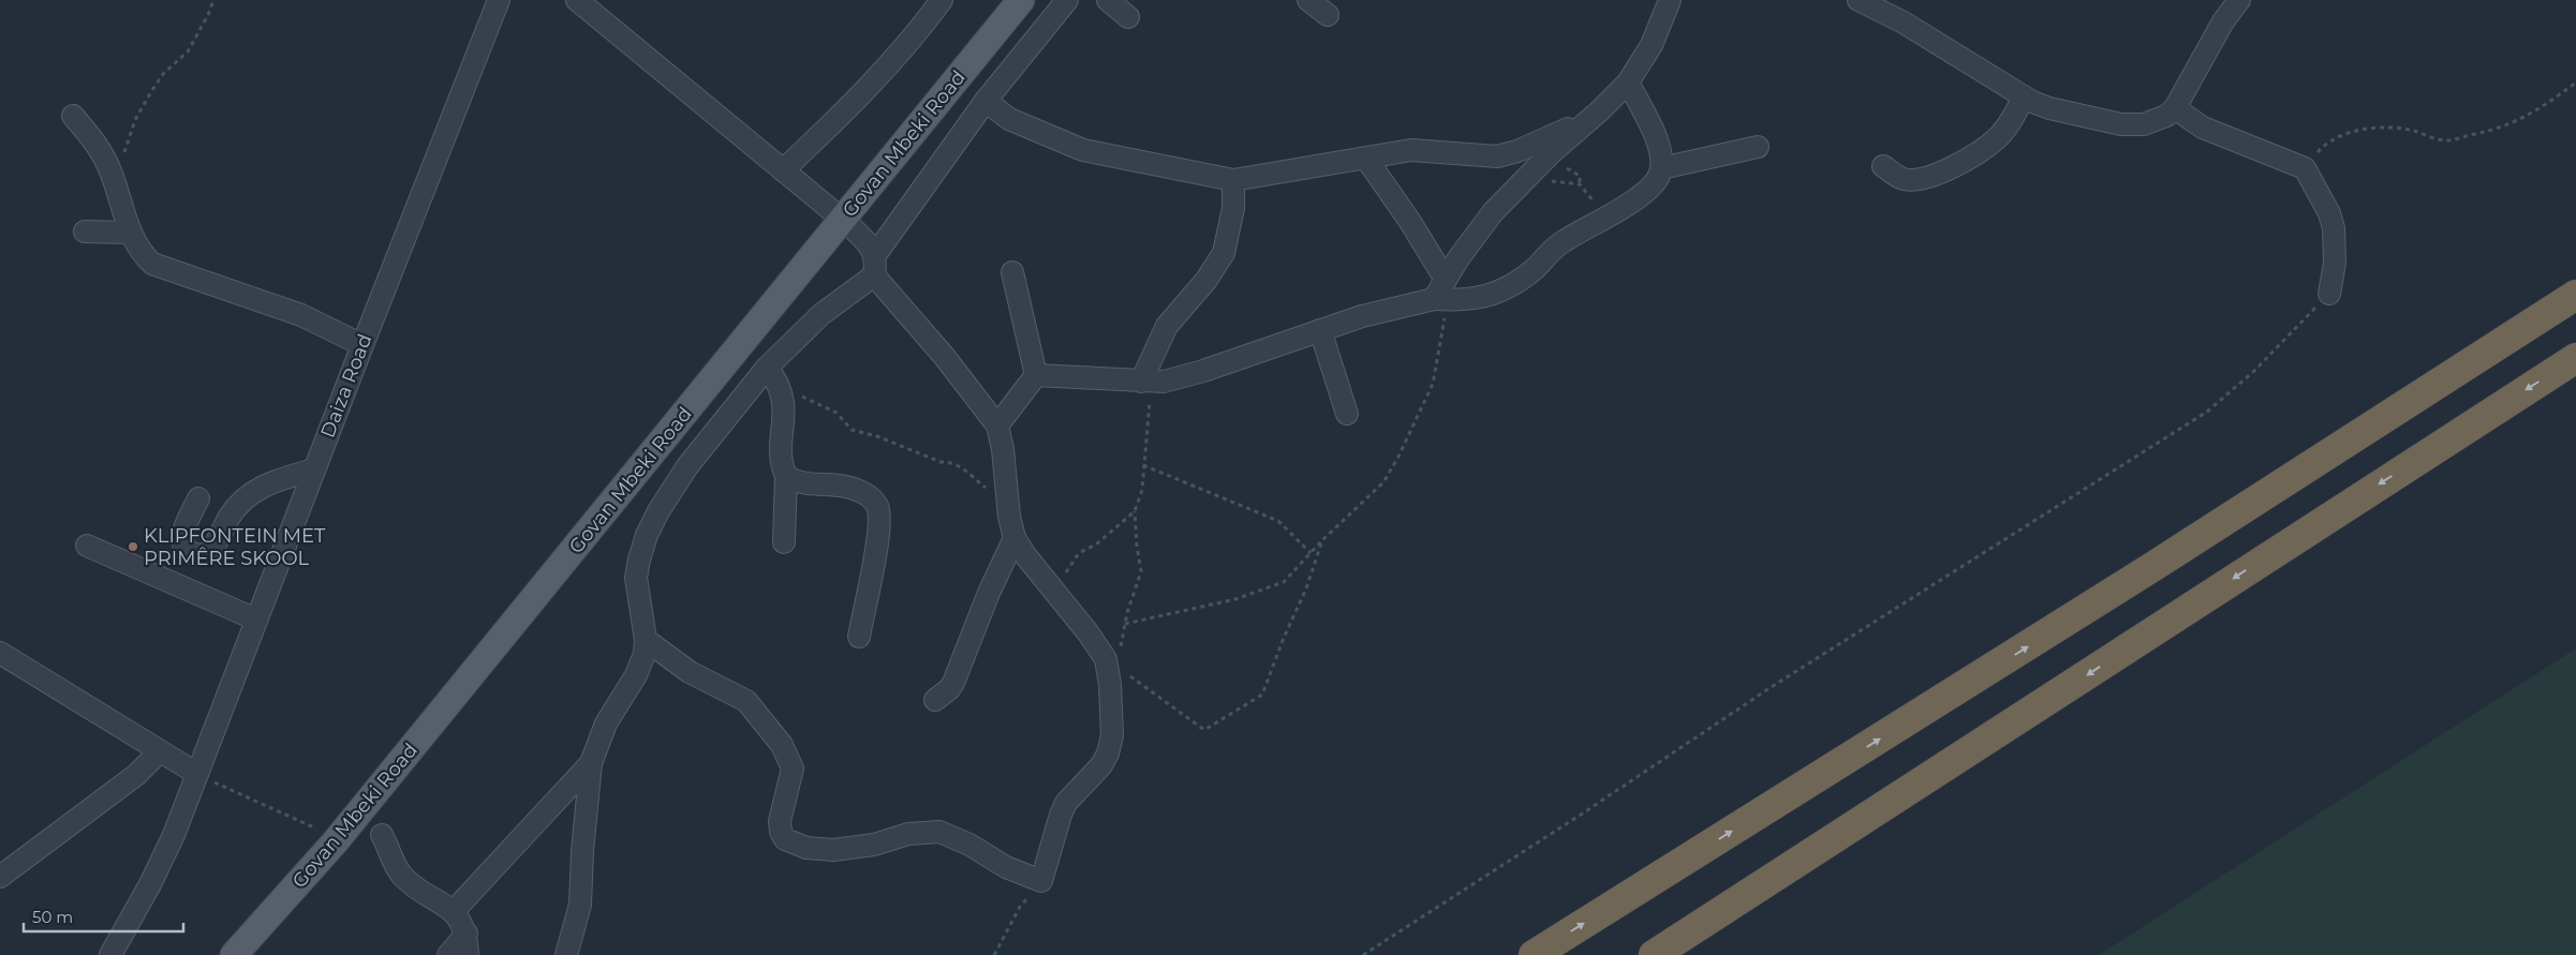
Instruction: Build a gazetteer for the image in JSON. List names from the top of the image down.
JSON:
{
  "streets": {
    "main road": ["Govan Mbeki Road"],
    "street": ["Daiza Road"]
  },
  "places": ["KLIPFONTEIN MET PRIMÊRE SKOOL"],
  "scale_bar": "50 m"
}
